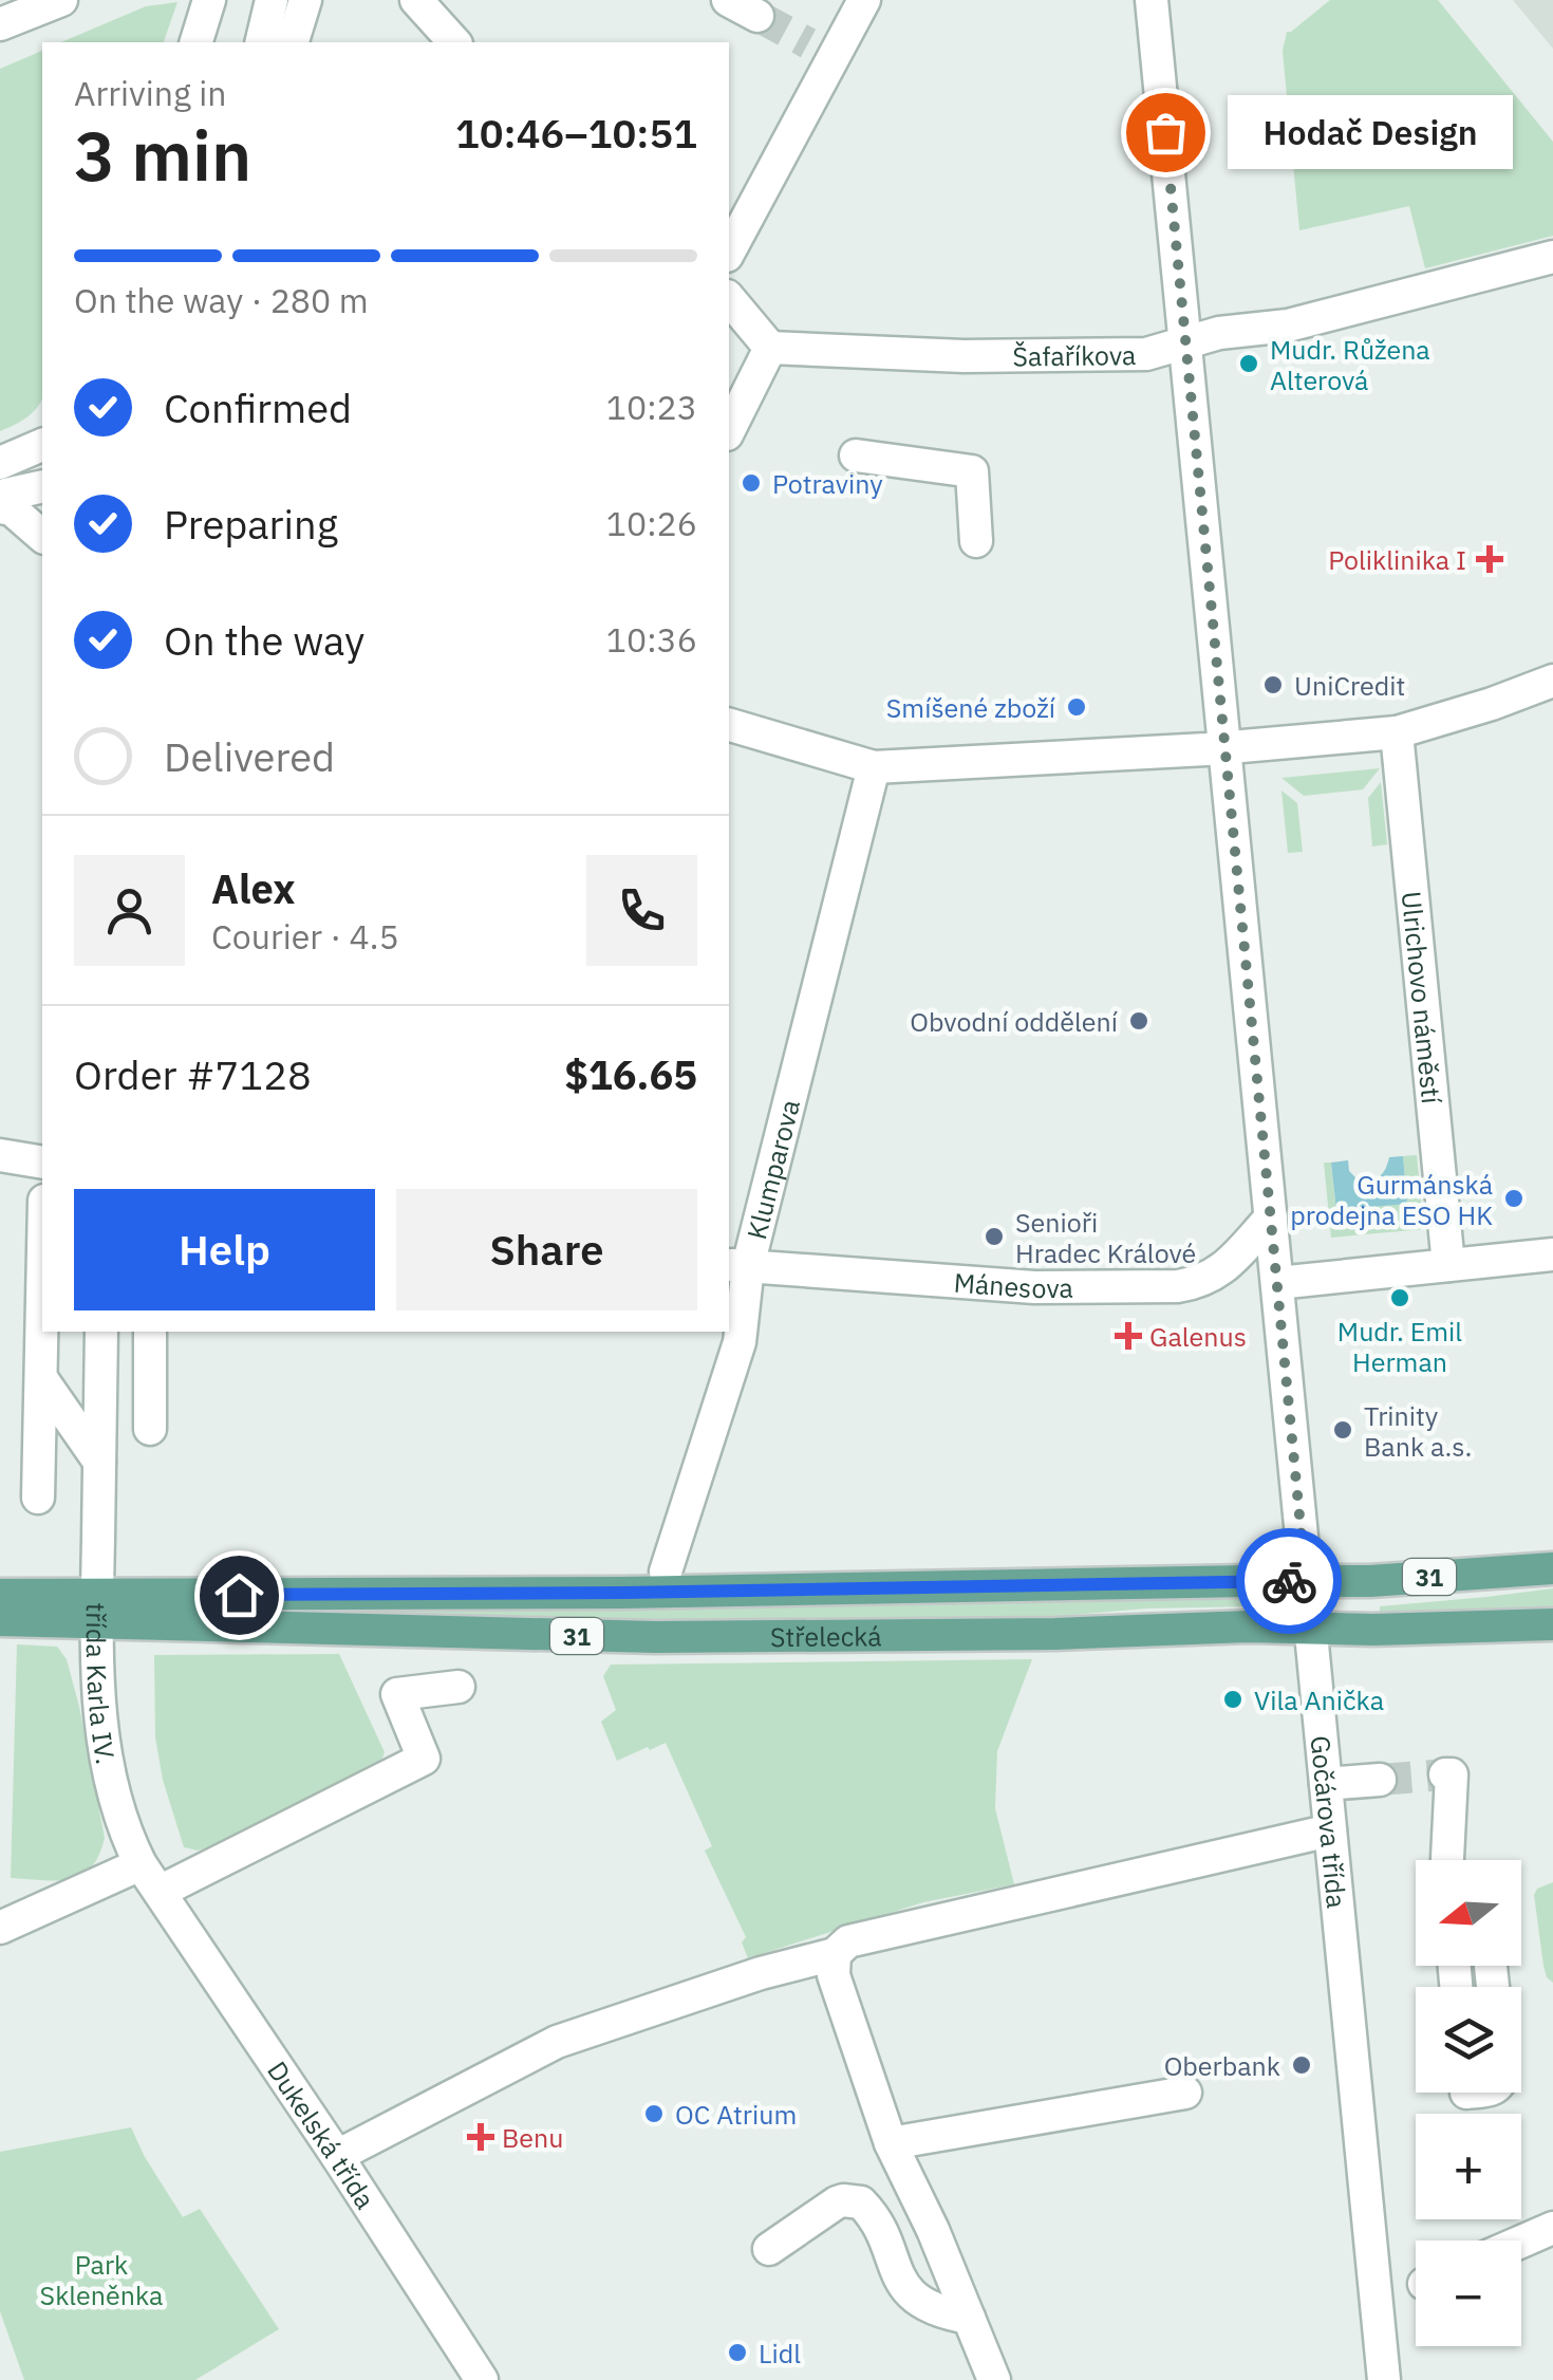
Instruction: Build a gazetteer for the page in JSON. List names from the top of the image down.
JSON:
{
  "streets": {
    "main road": ["31", "Střelecká"],
    "street": [
      "Šafaříkova",
      "Ulrichovo náměstí",
      "Klumparova",
      "Mánesova",
      "třída Karla IV.",
      "Gočárova třída",
      "Dukelská třída"
    ]
  },
  "crossings": [
    ["Šafaříkova", "Gočárova třída"],
    ["Klumparova", "Mánesova"],
    ["Mánesova", "Gočárova třída"],
    ["31", "Střelecká"],
    ["31", "třída Karla IV."],
    ["Střelecká", "třída Karla IV."],
    ["Střelecká", "Gočárova třída"],
    ["třída Karla IV.", "Dukelská třída"]
  ],
  "parks": ["Park Skleněnka"],
  "places": {
    "other": [
      "Hodač Design",
      "Mudr. Růžena Alterová",
      "Potraviny",
      "UniCredit",
      "Smíšené zboží",
      "Obvodní oddělení",
      "Gurmánská prodejna ESO HK",
      "Senioři Hradec Králové",
      "Mudr. Emil Herman",
      "Trinity Bank a.s.",
      "Vila Anička",
      "Oberbank",
      "OC Atrium",
      "Lidl"
    ],
    "health": ["Poliklinika I", "Galenus", "Benu"]
  },
  "north": "left",
  "page": {
    "heading": ["3 min", "Arriving in", "10:46–10:51"],
    "panel": [
      "Alex",
      "Courier · 4.5",
      "Order #7128",
      "$16.65"
    ],
    "bubble": "Hodač Design",
    "bar": "On the way · 280 m",
    "list": [
      ["Confirmed", "10:23"],
      ["Preparing", "10:26"],
      ["On the way", "10:36"],
      "Delivered"
    ],
    "buttons": ["Help", "Share"],
    "map_buttons": ["+", "−"]
  }
}
